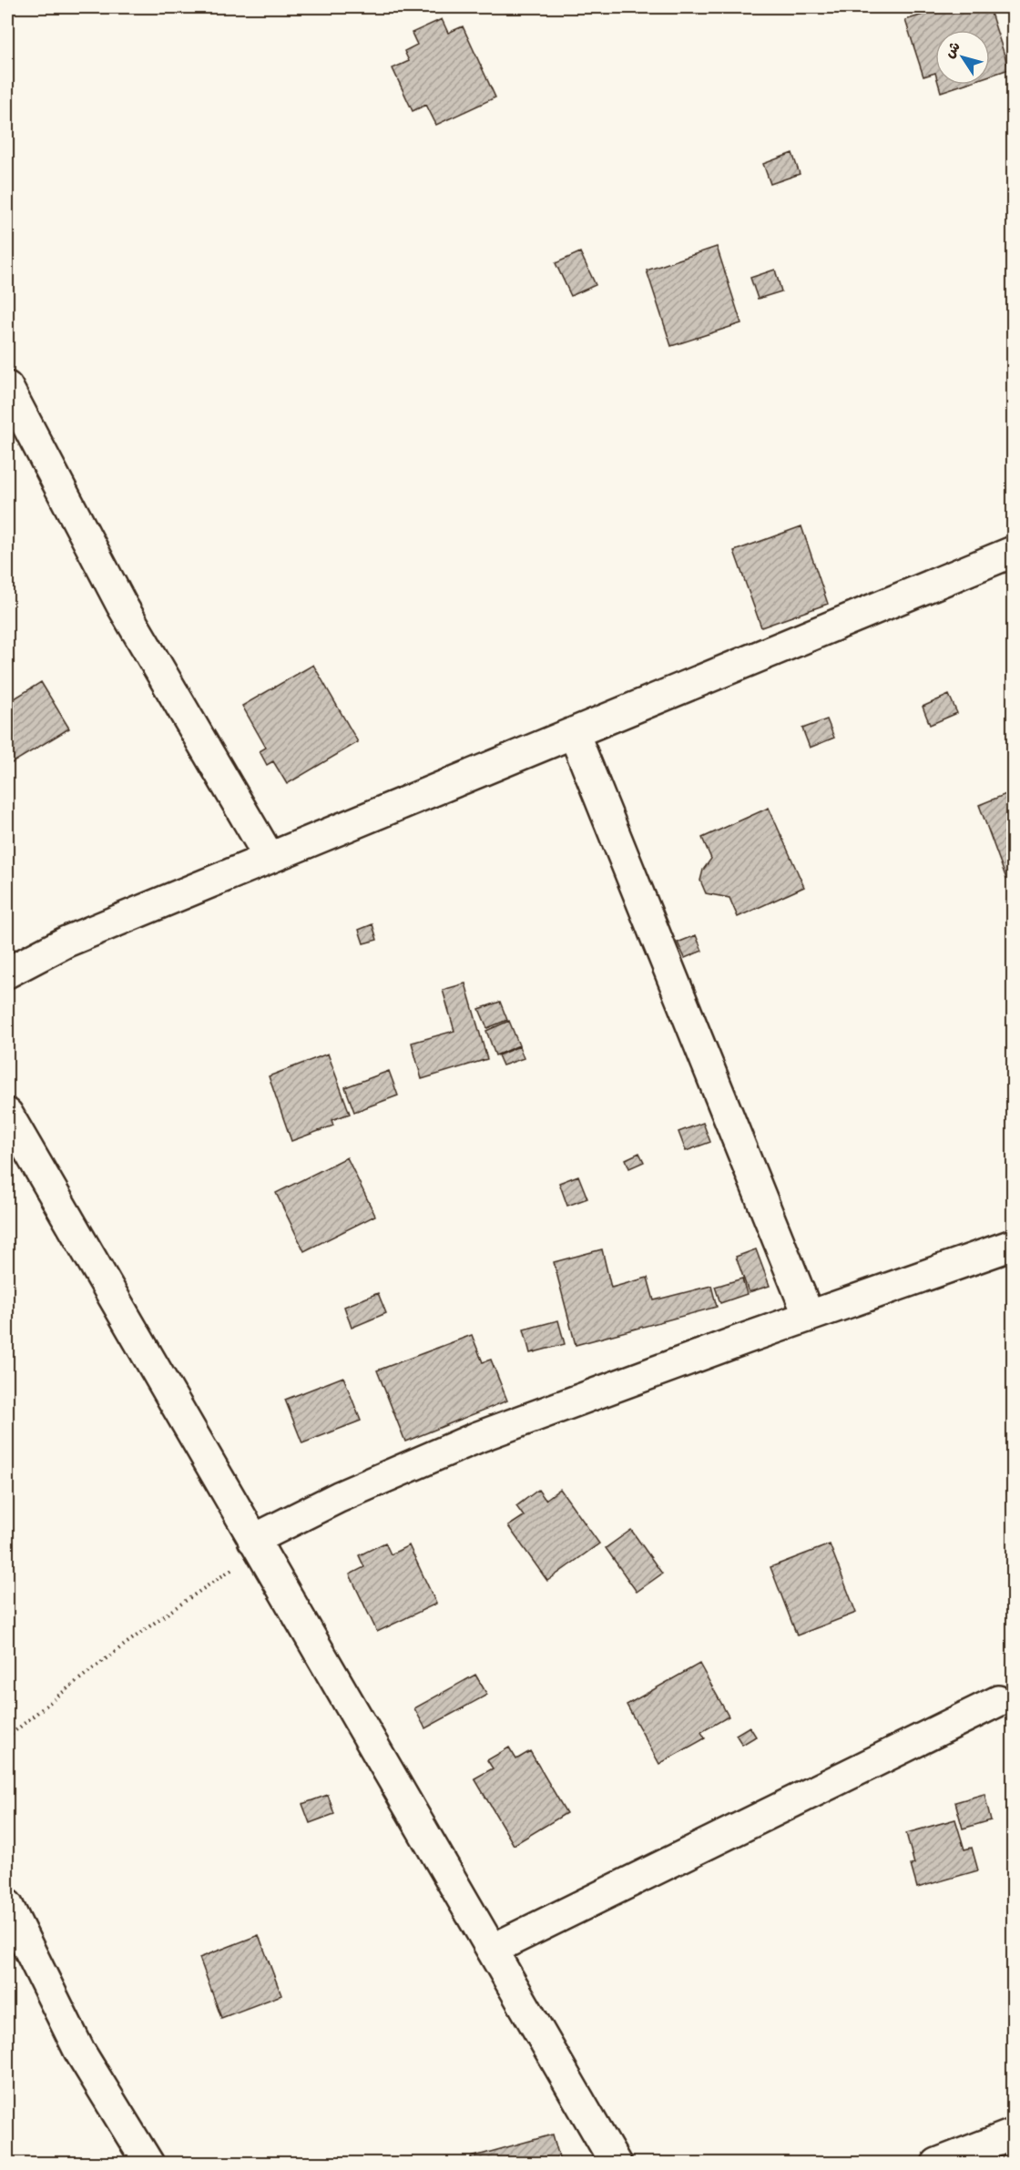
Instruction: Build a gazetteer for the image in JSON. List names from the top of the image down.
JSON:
{
  "north": "top left"
}
